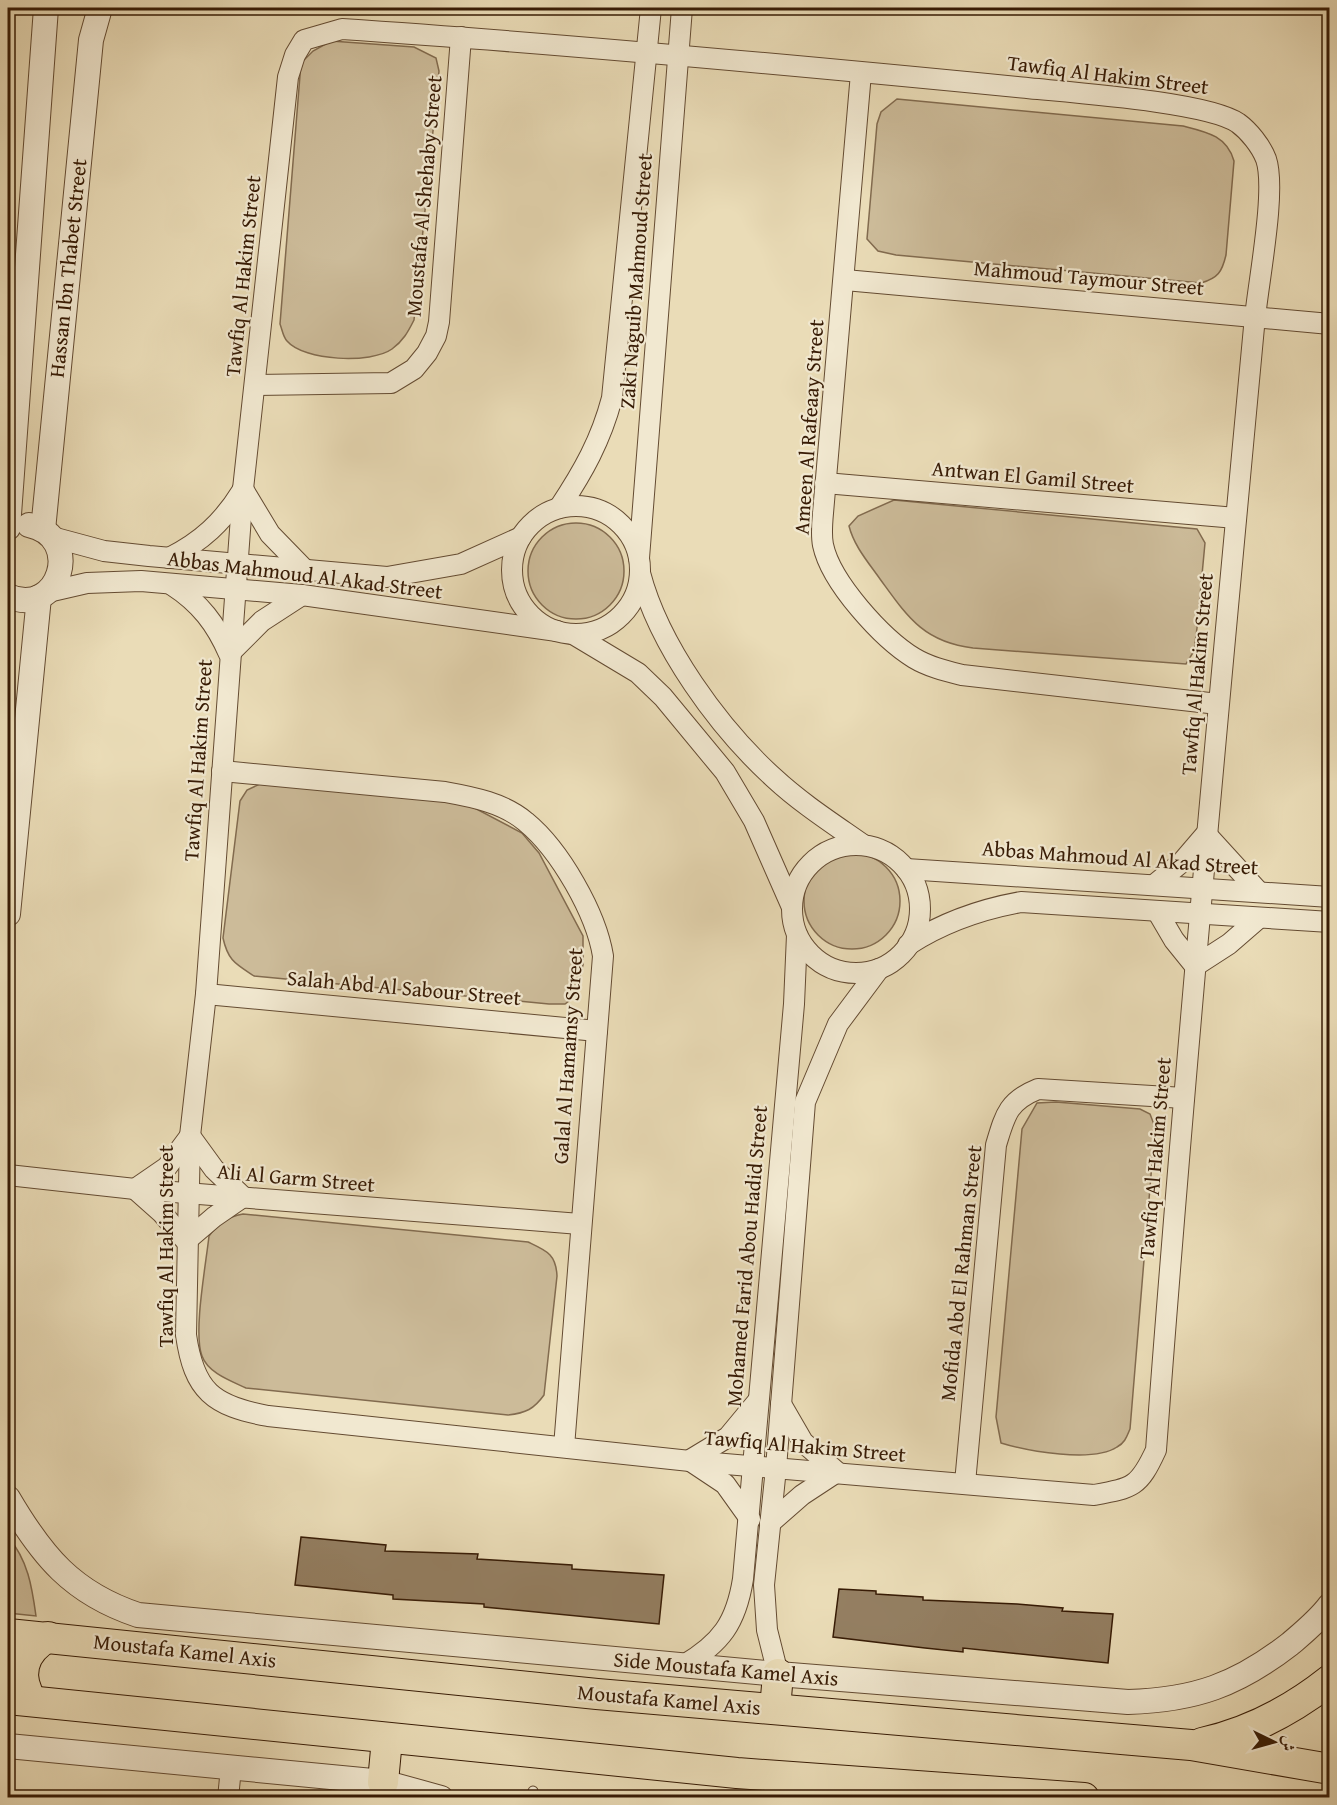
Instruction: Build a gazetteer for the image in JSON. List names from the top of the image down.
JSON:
{
  "streets": {
    "main road": ["Moustafa Kamel Axis"],
    "street": [
      "Tawfiq Al Hakim Street",
      "Moustafa Al Shehaby Street",
      "Hassan Ibn Thabet Street",
      "Mahmoud Taymour Street",
      "Zaki Naguib Mahmoud Street",
      "Ameen Al Rafeaay Street",
      "Antwan El Gamil Street",
      "Abbas Mahmoud Al Akad Street",
      "Salah Abd Al Sabour Street",
      "Galal Al Hamamsy Street",
      "Ali Al Garm Street",
      "Mohamed Farid Abou Hadid Street",
      "Mofida Abd El Rahman Street",
      "Side Moustafa Kamel Axis"
    ]
  },
  "crossings": [
    ["Tawfiq Al Hakim Street", "Moustafa Al Shehaby Street"],
    ["Tawfiq Al Hakim Street", "Mahmoud Taymour Street"],
    ["Tawfiq Al Hakim Street", "Zaki Naguib Mahmoud Street"],
    ["Tawfiq Al Hakim Street", "Ameen Al Rafeaay Street"],
    ["Tawfiq Al Hakim Street", "Antwan El Gamil Street"],
    ["Tawfiq Al Hakim Street", "Abbas Mahmoud Al Akad Street"],
    ["Tawfiq Al Hakim Street", "Salah Abd Al Sabour Street"],
    ["Tawfiq Al Hakim Street", "Galal Al Hamamsy Street"],
    ["Tawfiq Al Hakim Street", "Ali Al Garm Street"],
    ["Tawfiq Al Hakim Street", "Mohamed Farid Abou Hadid Street"],
    ["Tawfiq Al Hakim Street", "Mofida Abd El Rahman Street"],
    ["Hassan Ibn Thabet Street", "Abbas Mahmoud Al Akad Street"],
    ["Mahmoud Taymour Street", "Ameen Al Rafeaay Street"],
    ["Zaki Naguib Mahmoud Street", "Abbas Mahmoud Al Akad Street"],
    ["Ameen Al Rafeaay Street", "Antwan El Gamil Street"],
    ["Abbas Mahmoud Al Akad Street", "Mohamed Farid Abou Hadid Street"],
    ["Salah Abd Al Sabour Street", "Galal Al Hamamsy Street"],
    ["Galal Al Hamamsy Street", "Ali Al Garm Street"],
    ["Mohamed Farid Abou Hadid Street", "Side Moustafa Kamel Axis"]
  ],
  "north": "right"
}
